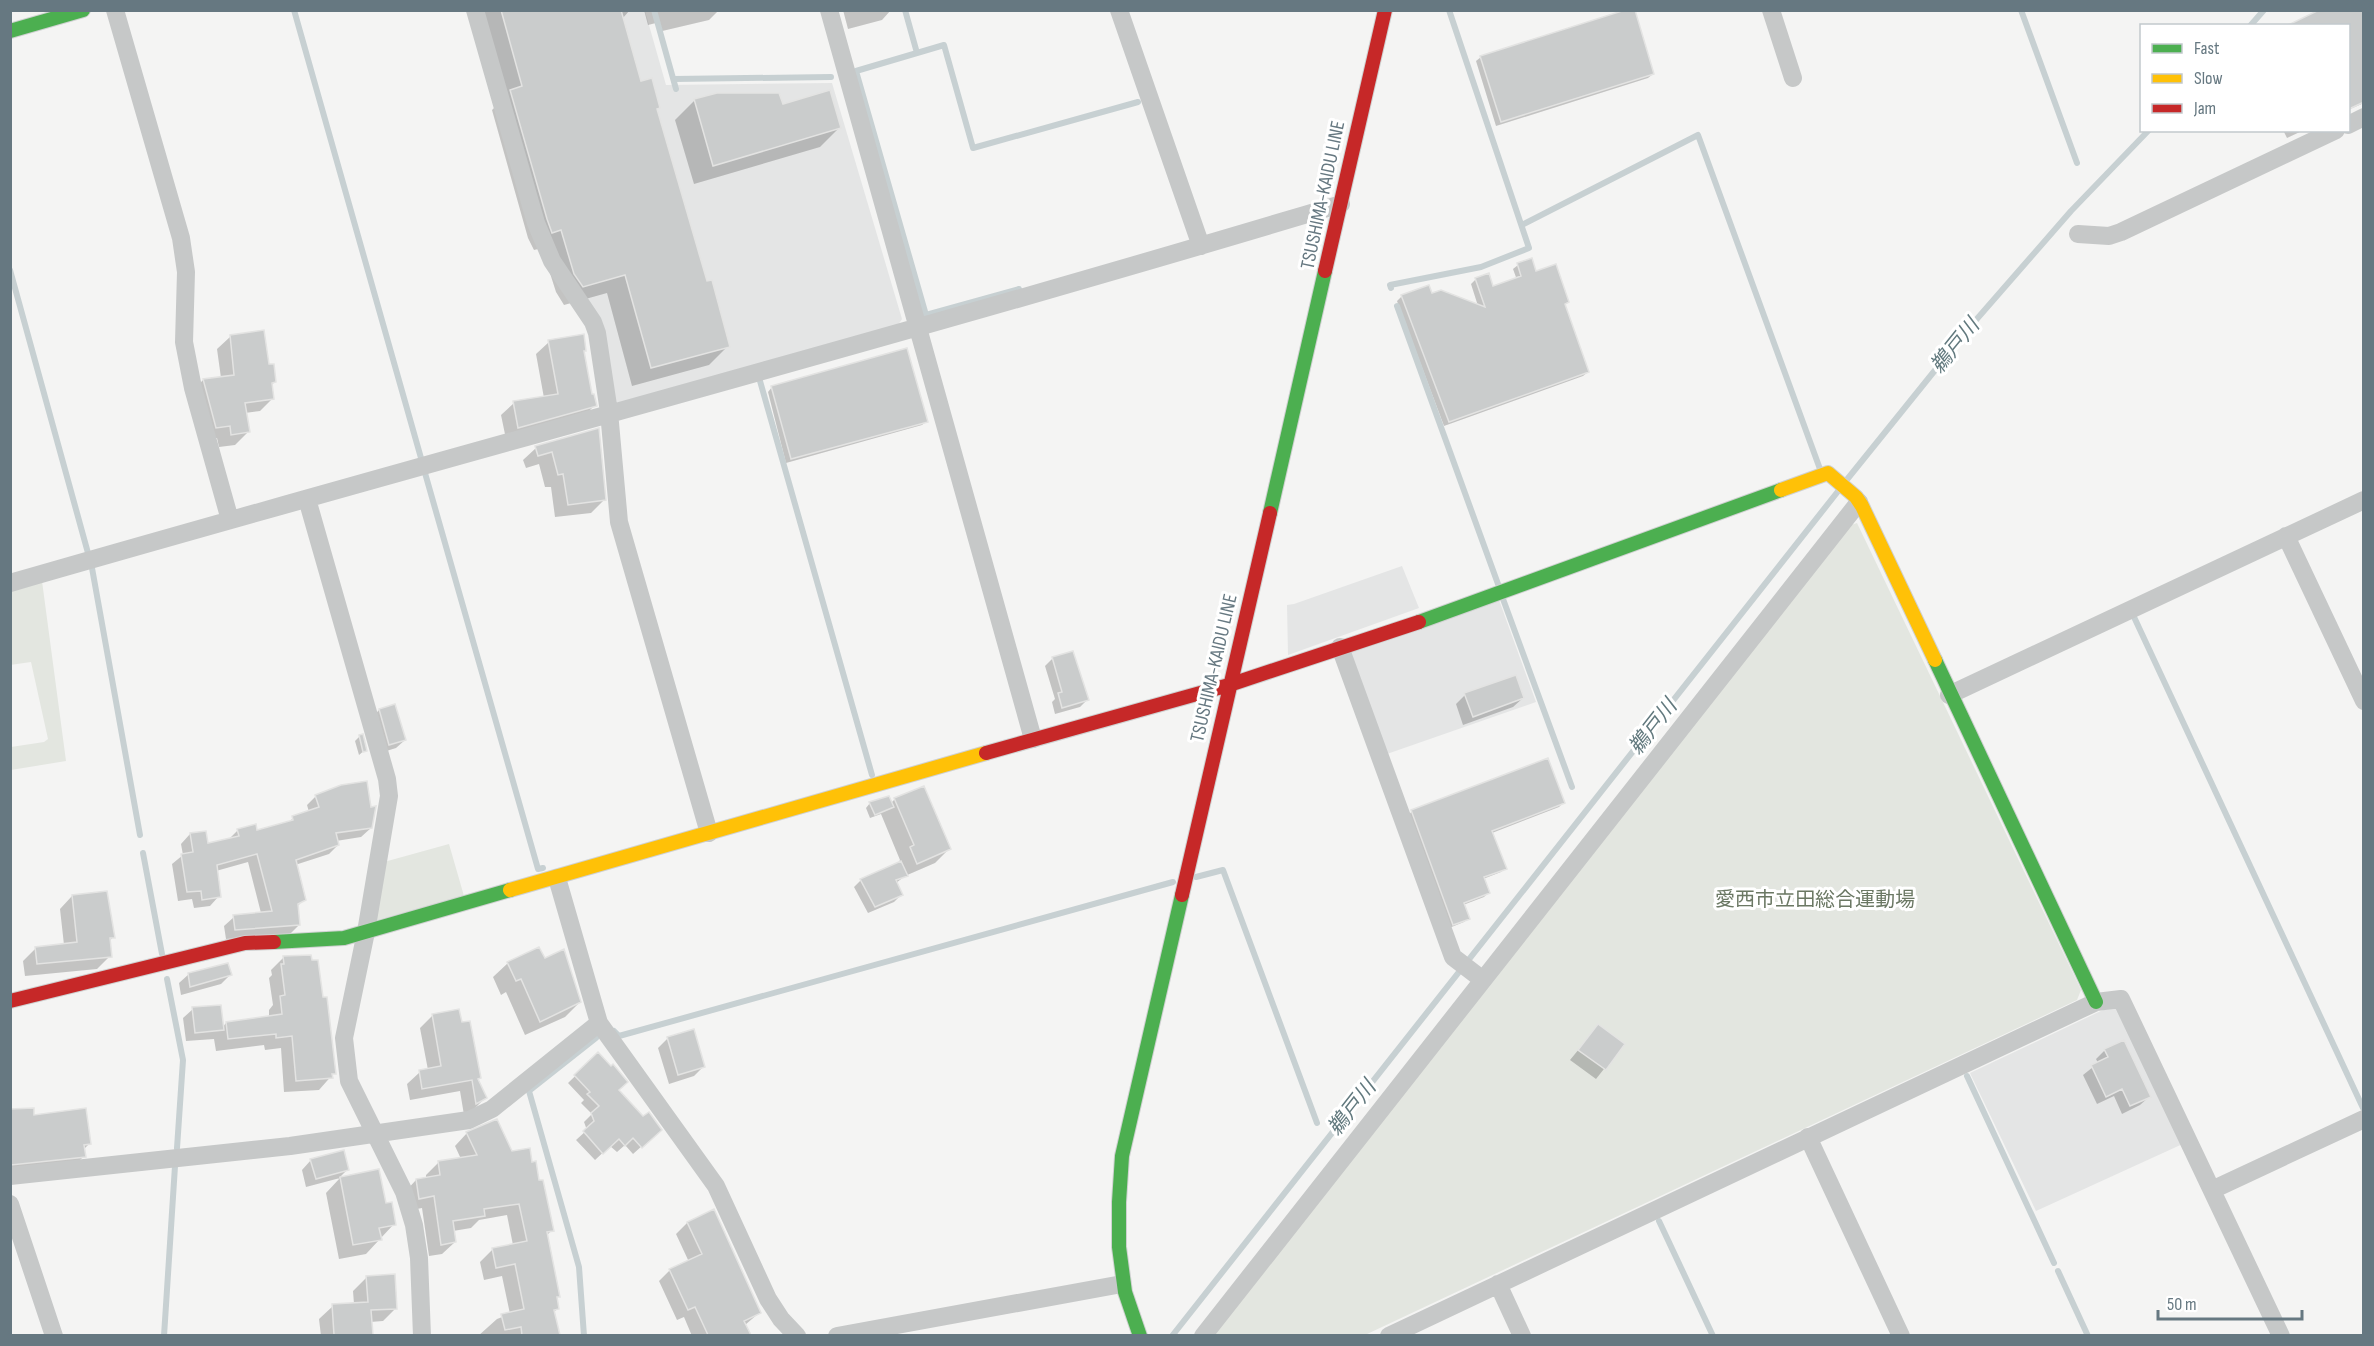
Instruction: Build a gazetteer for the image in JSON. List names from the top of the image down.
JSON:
{
  "streets": {
    "street": ["TSUSHIMA-KAIDU LINE"]
  },
  "water": ["鵜戸川"],
  "parks": ["愛西市立田総合運動場"],
  "legend": ["Fast", "Slow", "Jam"],
  "scale_bar": "50 m"
}
